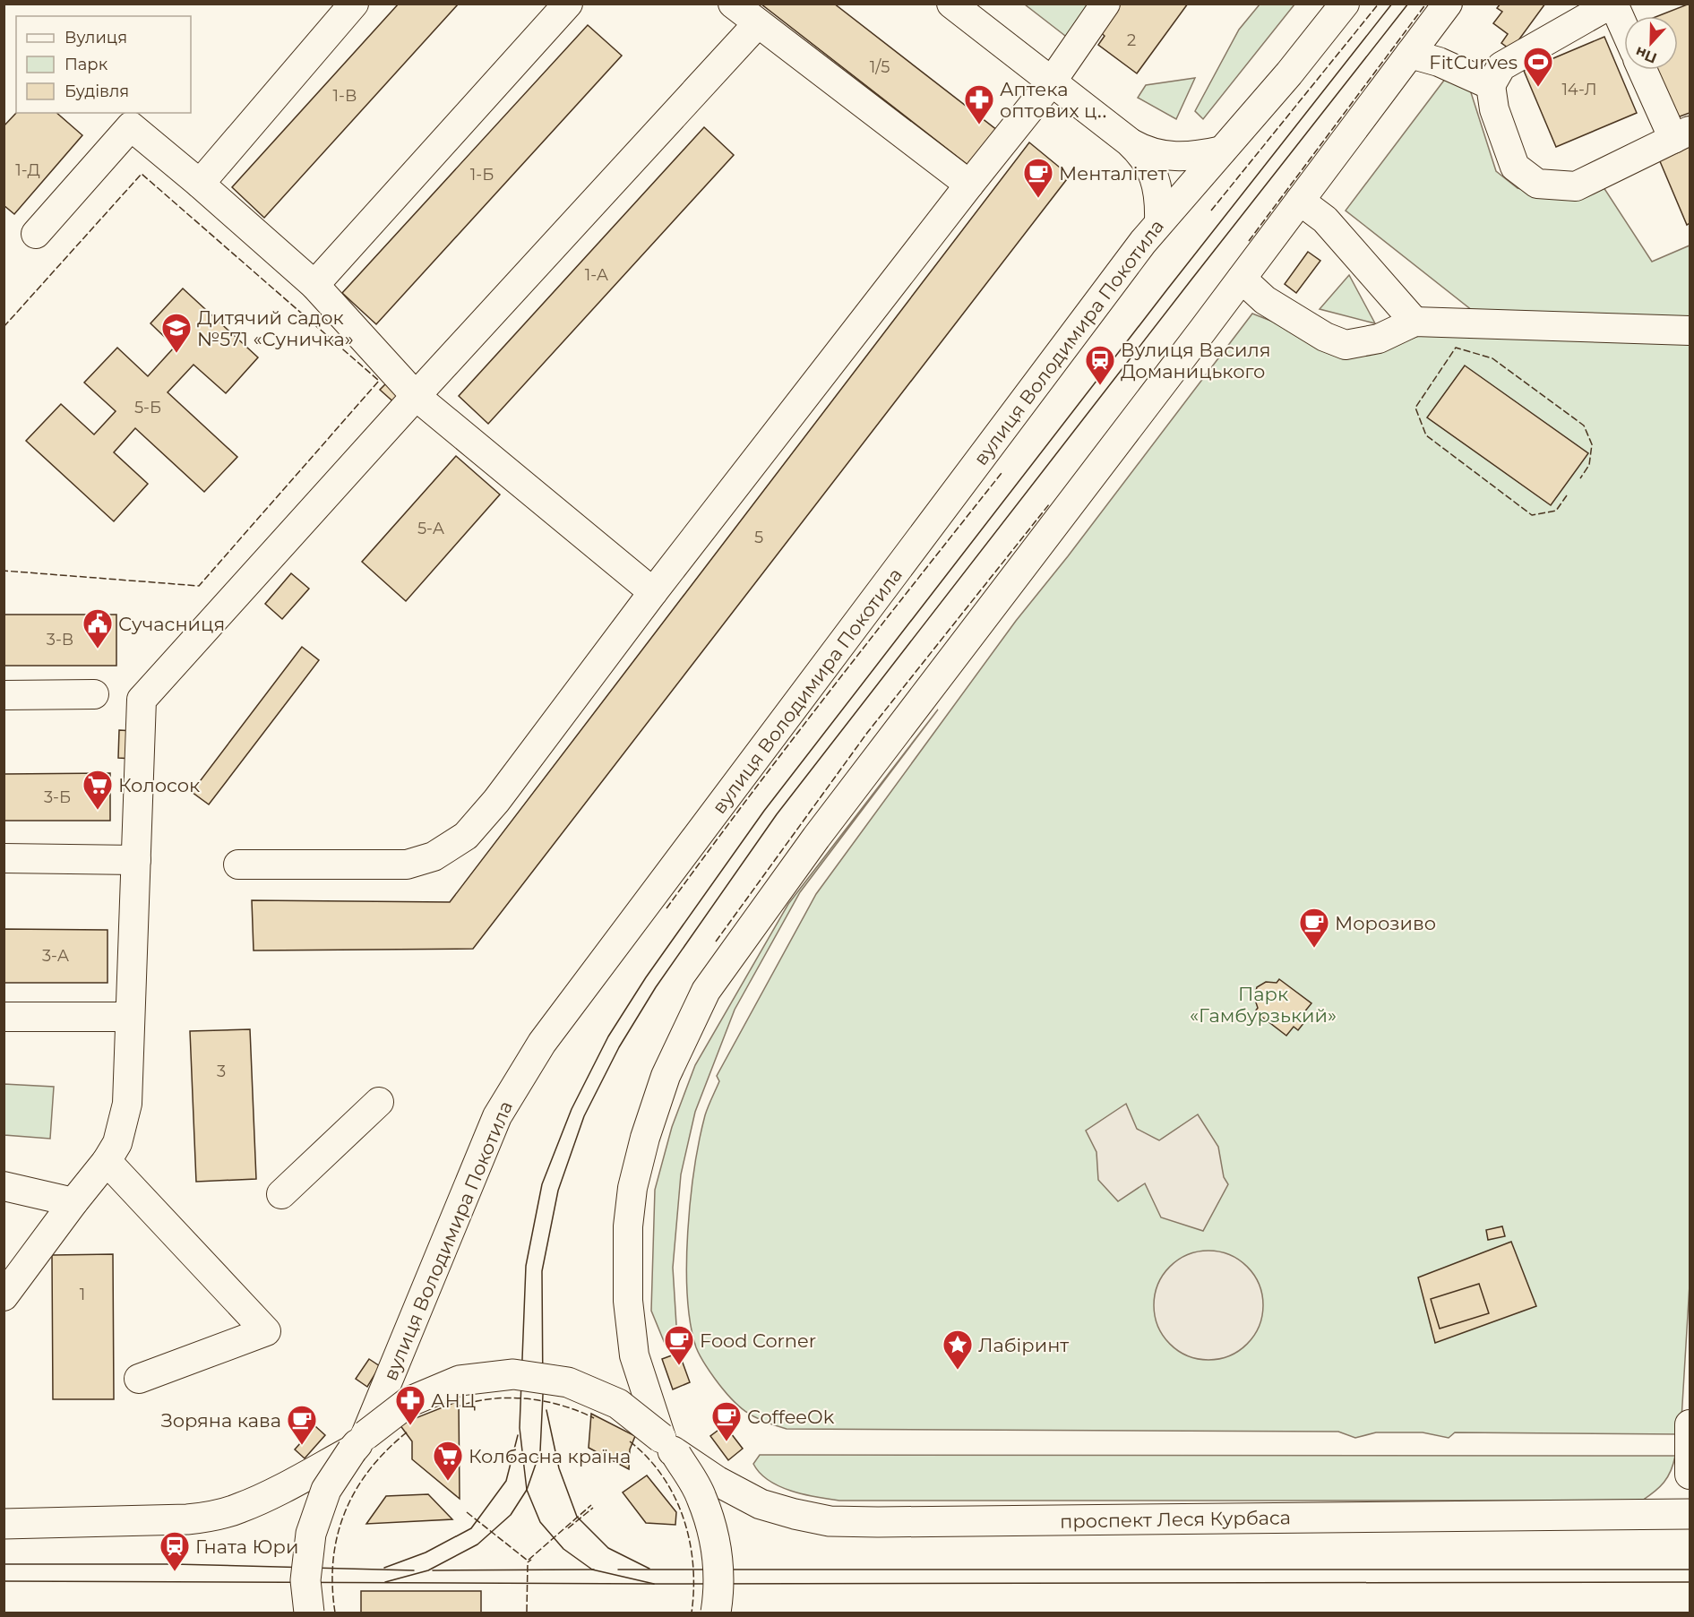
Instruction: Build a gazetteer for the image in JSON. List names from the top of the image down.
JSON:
{
  "streets": {
    "main road": ["проспект Леся Курбаса"],
    "street": ["вулиця Володимира Покотила"]
  },
  "parks": ["Парк «Гамбурзький»"],
  "places": {
    "sports": ["FitCurves"],
    "pharmacy": ["Аптека оптових ц‥", "АНЦ"],
    "cafe": [
      "Менталітет",
      "Морозиво",
      "Food Corner",
      "CoffeeOk",
      "Зоряна кава"
    ],
    "school or university": ["Дитячий садок №571 «Суничка»"],
    "station": ["Вулиця Василя Доманицького", "Гната Юри"],
    "public building": ["Сучасниця"],
    "supermarket": ["Колосок", "Колбасна країна"],
    "place": ["Лабіринт"]
  },
  "house_numbers": [
    "2",
    "1/5",
    "14-Л",
    "1-В",
    "1-Д",
    "1-Б",
    "1-А",
    "5-Б",
    "5-А",
    "5",
    "3-В",
    "3-Б",
    "3-А",
    "3",
    "1"
  ],
  "legend": ["Вулиця", "Парк", "Будівля"],
  "north": "bottom"
}
